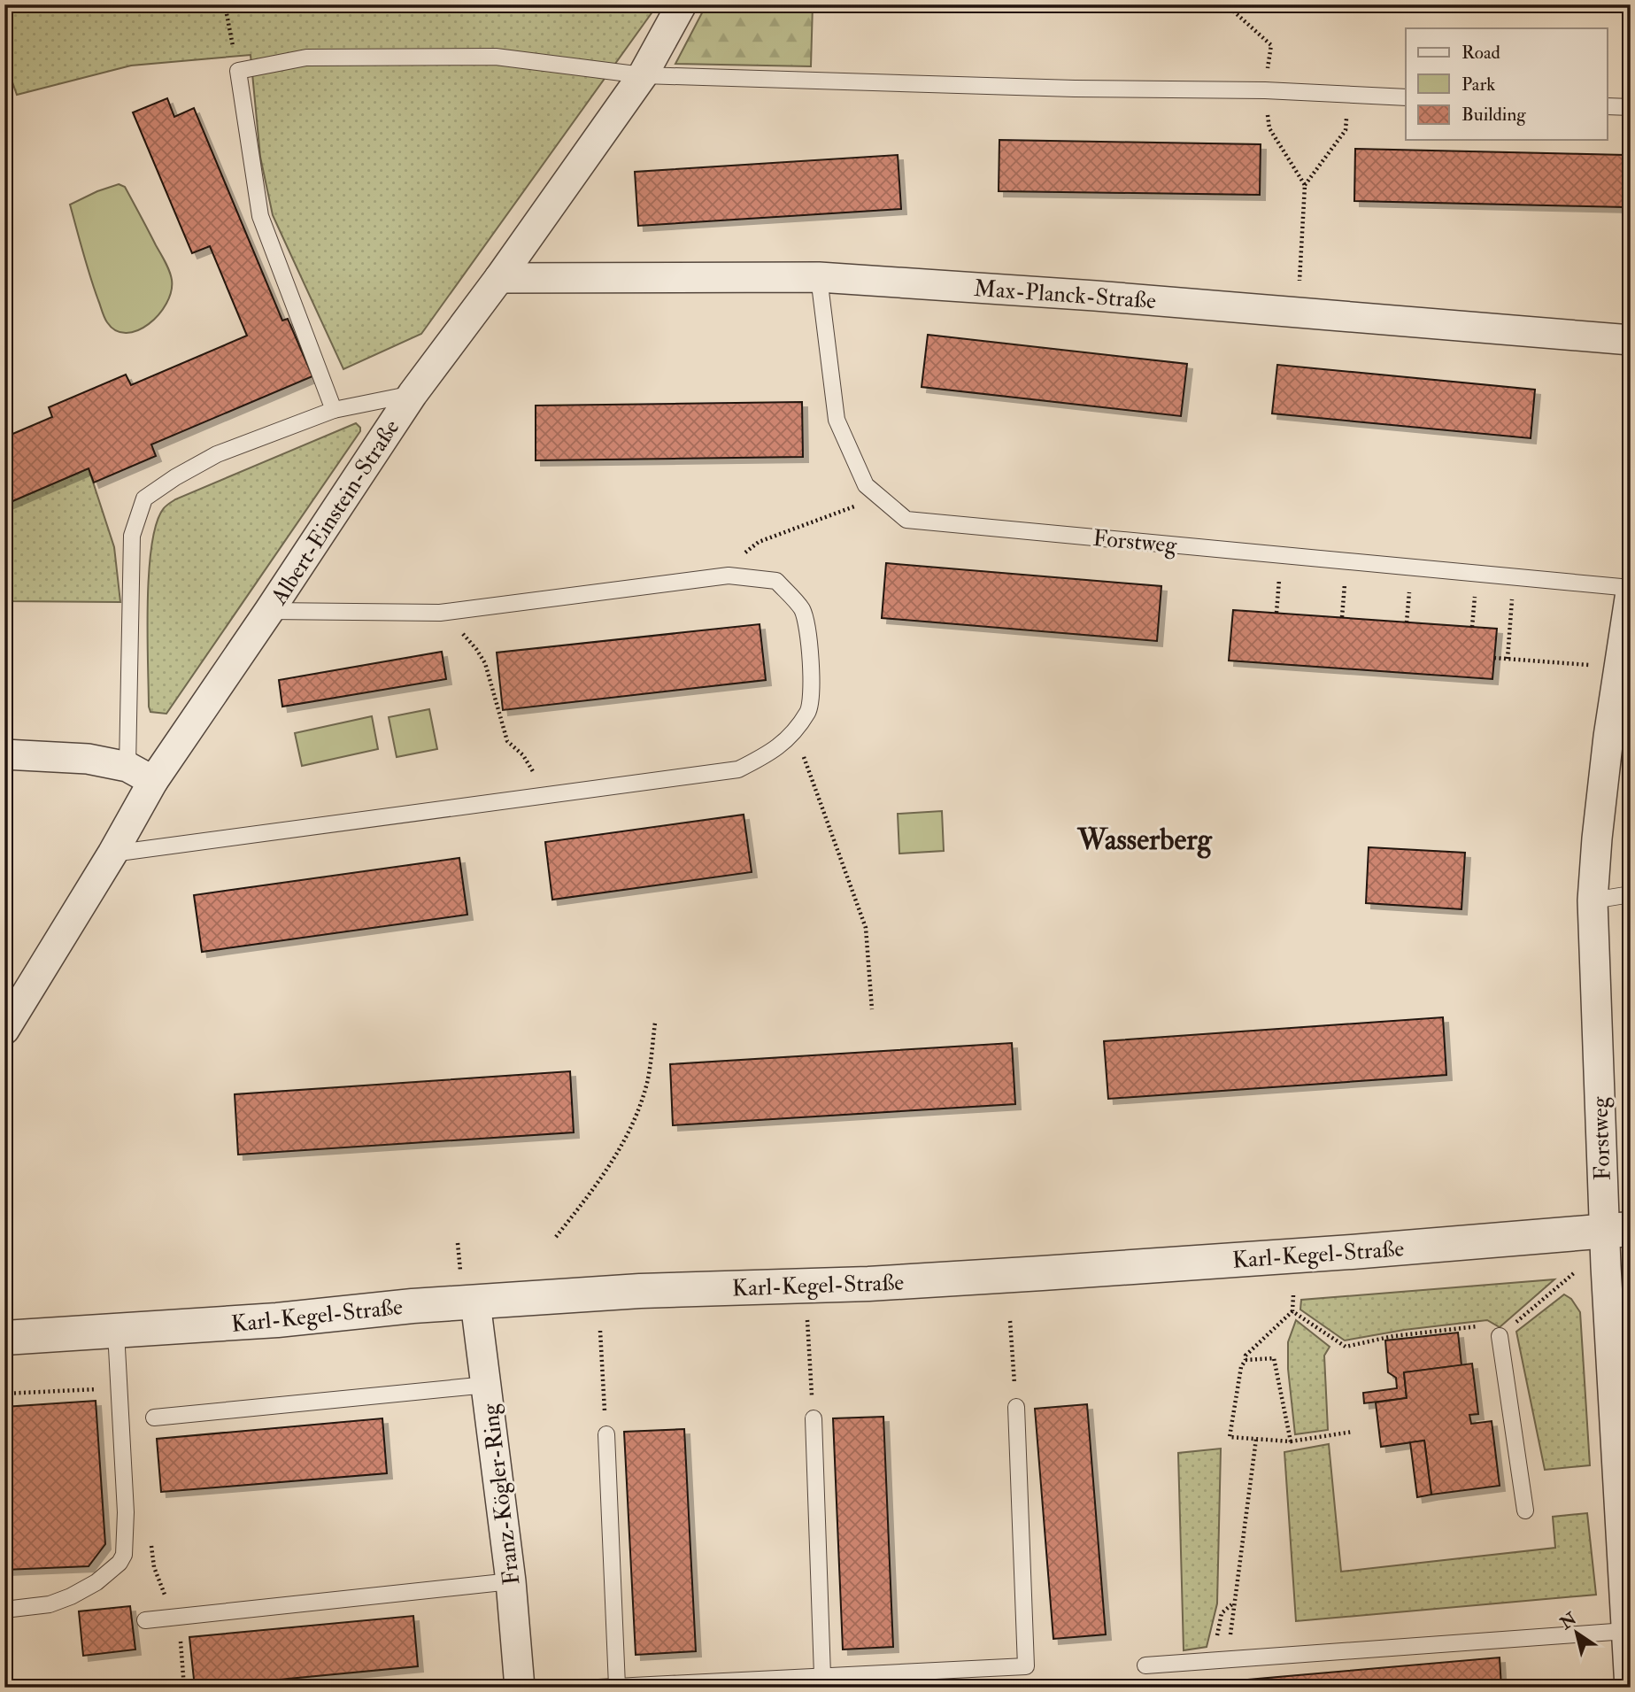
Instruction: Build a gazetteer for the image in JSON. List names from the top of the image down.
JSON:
{
  "streets": {
    "street": [
      "Max-Planck-Straße",
      "Albert-Einstein-Straße",
      "Forstweg",
      "Karl-Kegel-Straße",
      "Franz-Kögler-Ring"
    ]
  },
  "crossings": [
    ["Max-Planck-Straße", "Albert-Einstein-Straße"],
    ["Max-Planck-Straße", "Forstweg"],
    ["Forstweg", "Karl-Kegel-Straße"],
    ["Karl-Kegel-Straße", "Franz-Kögler-Ring"]
  ],
  "districts": ["Wasserberg"],
  "legend": ["Road", "Park", "Building"],
  "north": "top left"
}
